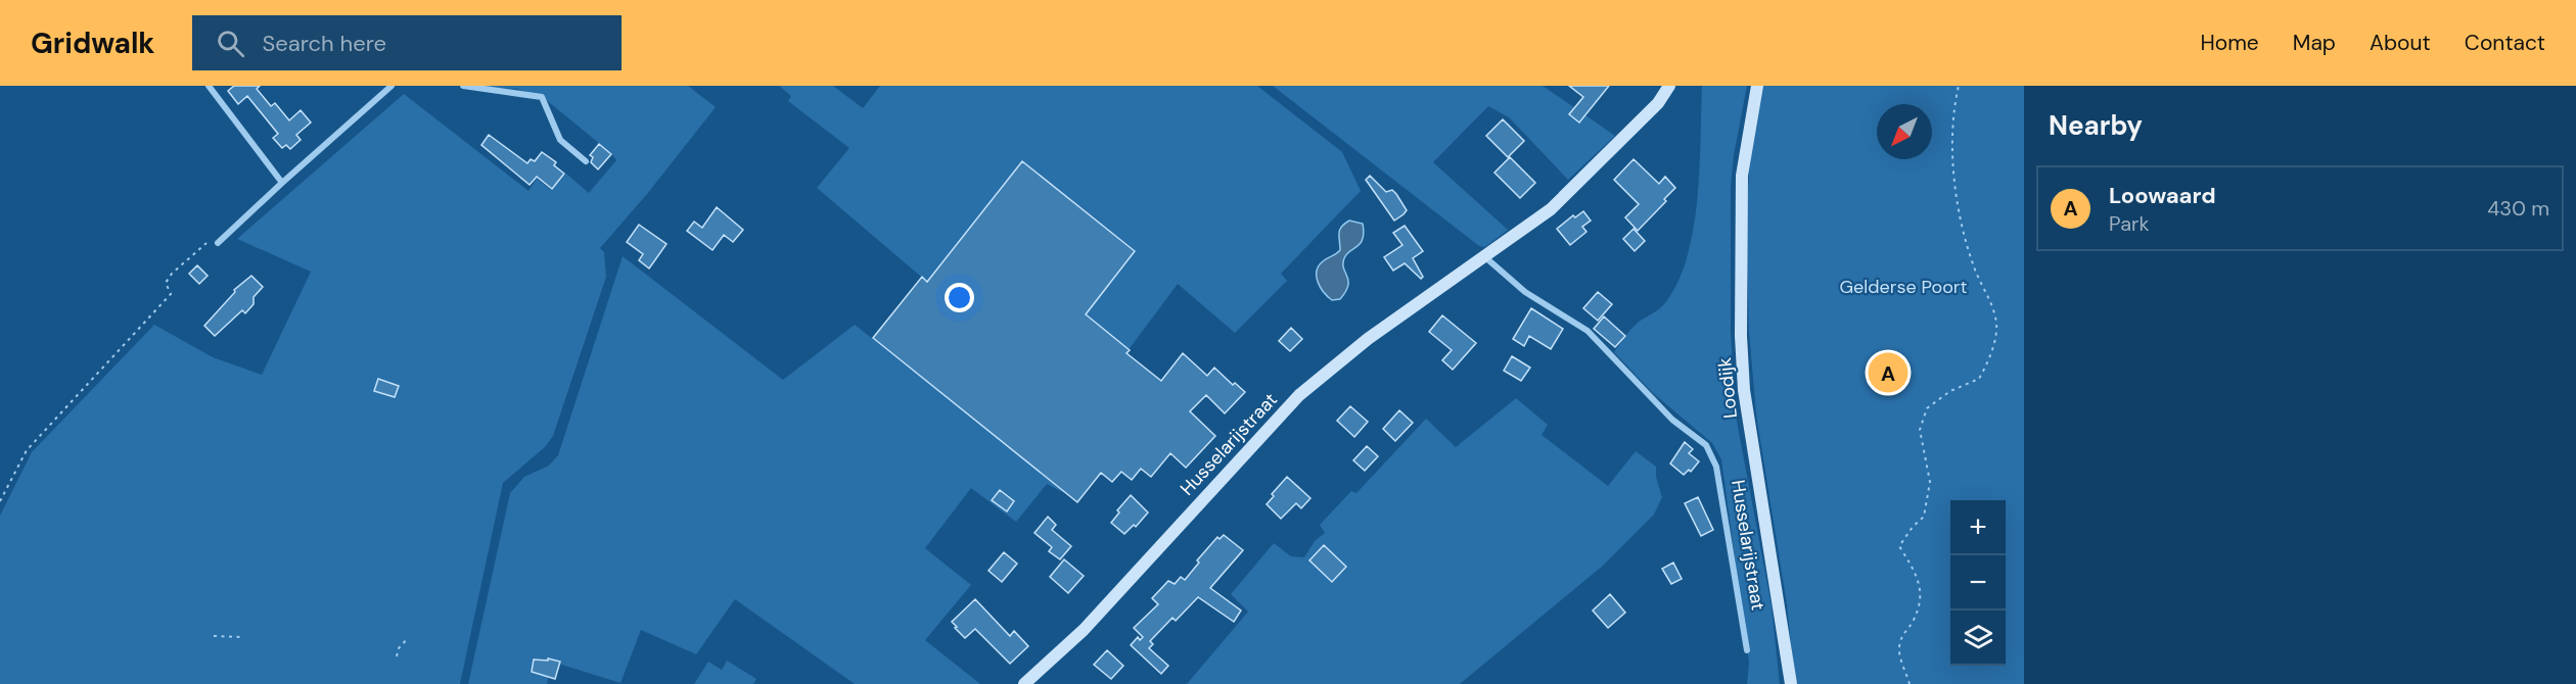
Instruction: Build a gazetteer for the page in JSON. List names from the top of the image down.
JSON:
{
  "streets": {
    "street": ["Loodijk", "Husselarijstraat"]
  },
  "parks": ["Gelderse Poort"],
  "north": "bottom left",
  "page": {
    "header": "Gridwalk",
    "search": "Search here",
    "nav": [
      "Home",
      "Map",
      "About",
      "Contact"
    ],
    "heading": "Nearby",
    "list": [
      {
        "mark": "A",
        "name": "Loowaard",
        "note": "Park",
        "value": "430 m"
      }
    ],
    "pins": "A",
    "map_buttons": ["+", "−"]
  }
}
